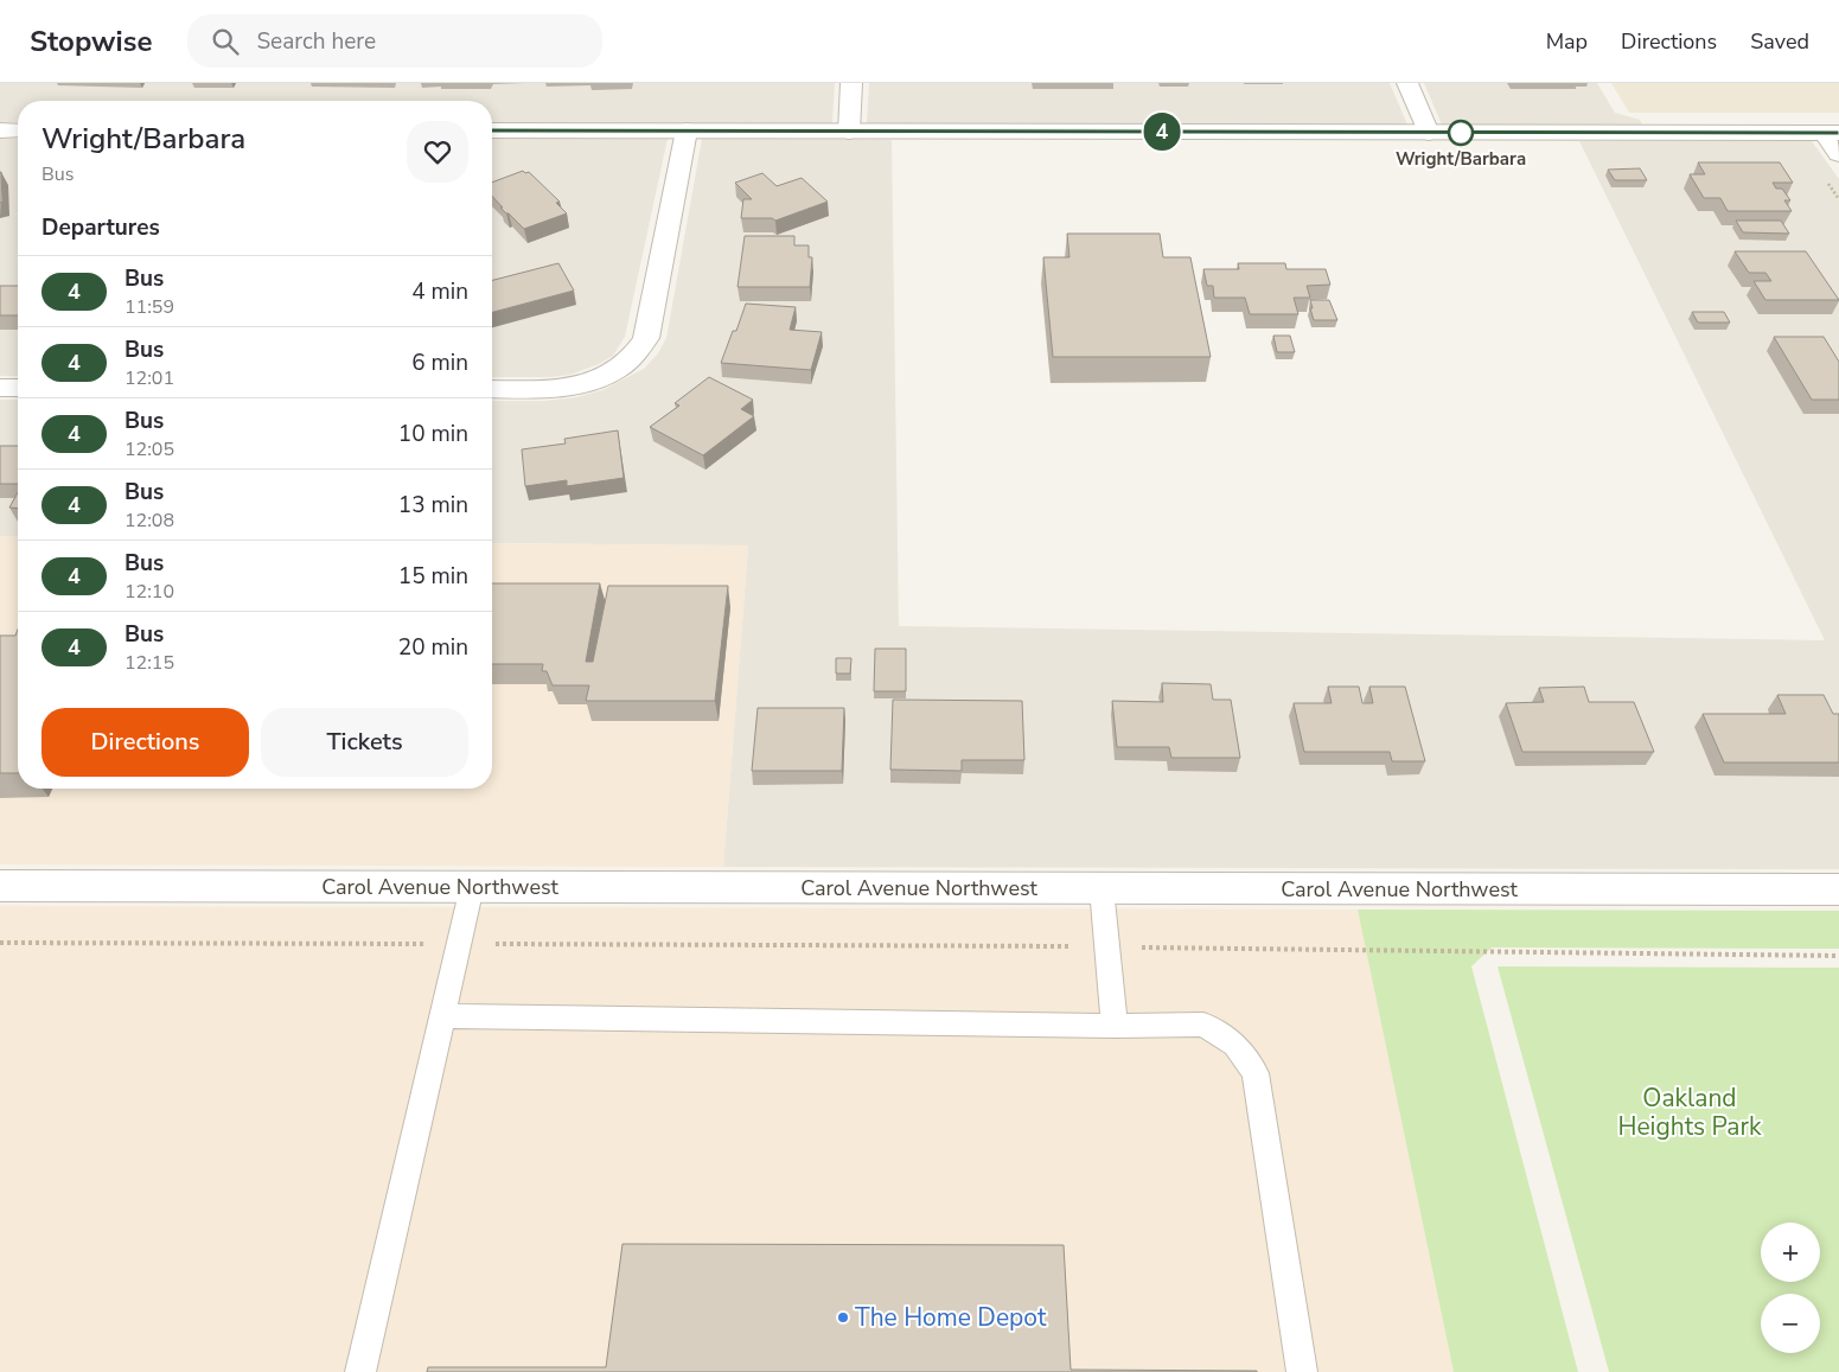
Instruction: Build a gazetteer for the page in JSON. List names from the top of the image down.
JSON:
{
  "streets": {
    "street": ["Carol Avenue Northwest"]
  },
  "parks": ["Oakland Heights Park"],
  "places": ["Wright/Barbara", "The Home Depot"],
  "lines": ["bus line 4"],
  "page": {
    "header": "Stopwise",
    "search": "Search here",
    "nav": ["Map", "Directions", "Saved"],
    "on_map": "4",
    "heading": [
      ["Wright/Barbara", "Bus"],
      "Departures"
    ],
    "list": [
      {
        "mark": "4",
        "name": "Bus",
        "note": "11:59",
        "value": "4 min"
      },
      {
        "mark": "4",
        "name": "Bus",
        "note": "12:01",
        "value": "6 min"
      },
      {
        "mark": "4",
        "name": "Bus",
        "note": "12:05",
        "value": "10 min"
      },
      {
        "mark": "4",
        "name": "Bus",
        "note": "12:08",
        "value": "13 min"
      },
      {
        "mark": "4",
        "name": "Bus",
        "note": "12:10",
        "value": "15 min"
      },
      {
        "mark": "4",
        "name": "Bus",
        "note": "12:15",
        "value": "20 min"
      }
    ],
    "buttons": ["Directions", "Tickets"],
    "map_buttons": ["+", "−"]
  }
}
